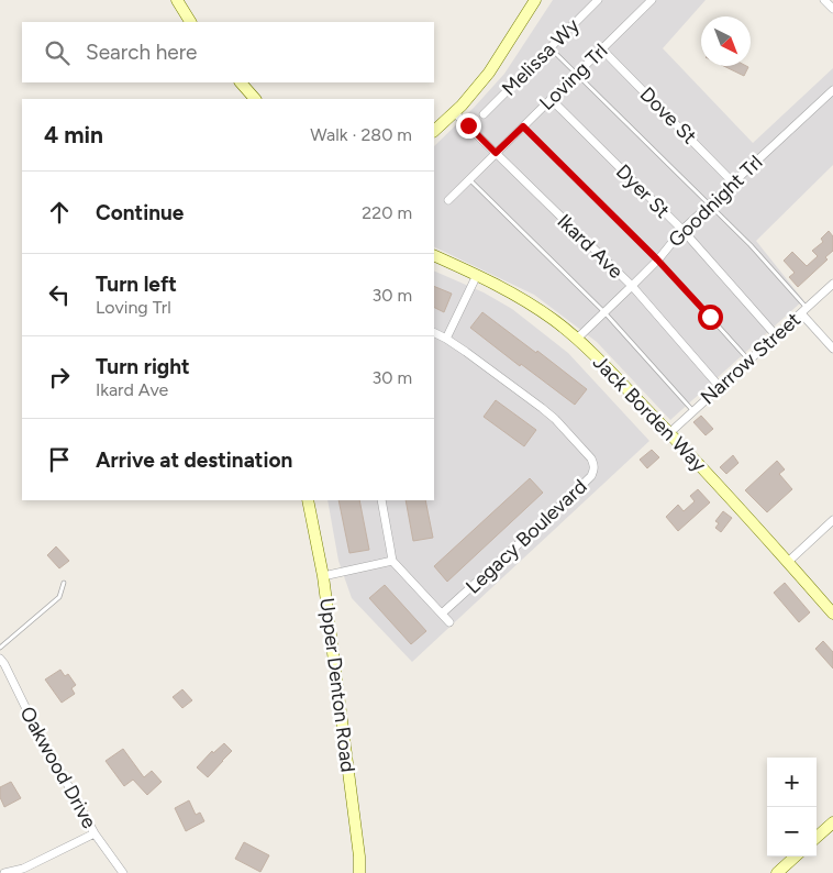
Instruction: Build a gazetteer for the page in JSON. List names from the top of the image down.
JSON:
{
  "streets": {
    "street": [
      "Melissa Wy",
      "Loving Trl",
      "Dove St",
      "Dyer St",
      "Goodnight Trl",
      "Ikard Ave",
      "Narrow Street",
      "Jack Borden Way",
      "Legacy Boulevard",
      "Upper Denton Road",
      "Oakwood Drive"
    ]
  },
  "crossings": [
    ["Loving Trl", "Dove St"],
    ["Loving Trl", "Dyer St"],
    ["Loving Trl", "Ikard Ave"],
    ["Dove St", "Goodnight Trl"],
    ["Dyer St", "Goodnight Trl"],
    ["Dyer St", "Narrow Street"],
    ["Goodnight Trl", "Ikard Ave"],
    ["Goodnight Trl", "Jack Borden Way"],
    ["Ikard Ave", "Narrow Street"],
    ["Narrow Street", "Jack Borden Way"]
  ],
  "north": "bottom right",
  "page": {
    "search": "Search here",
    "heading": ["4 min", "Walk · 280 m"],
    "list": [
      ["Continue", "220 m"],
      ["Turn left", "Loving Trl", "30 m"],
      ["Turn right", "Ikard Ave", "30 m"],
      "Arrive at destination"
    ],
    "map_buttons": ["+", "−"]
  }
}
